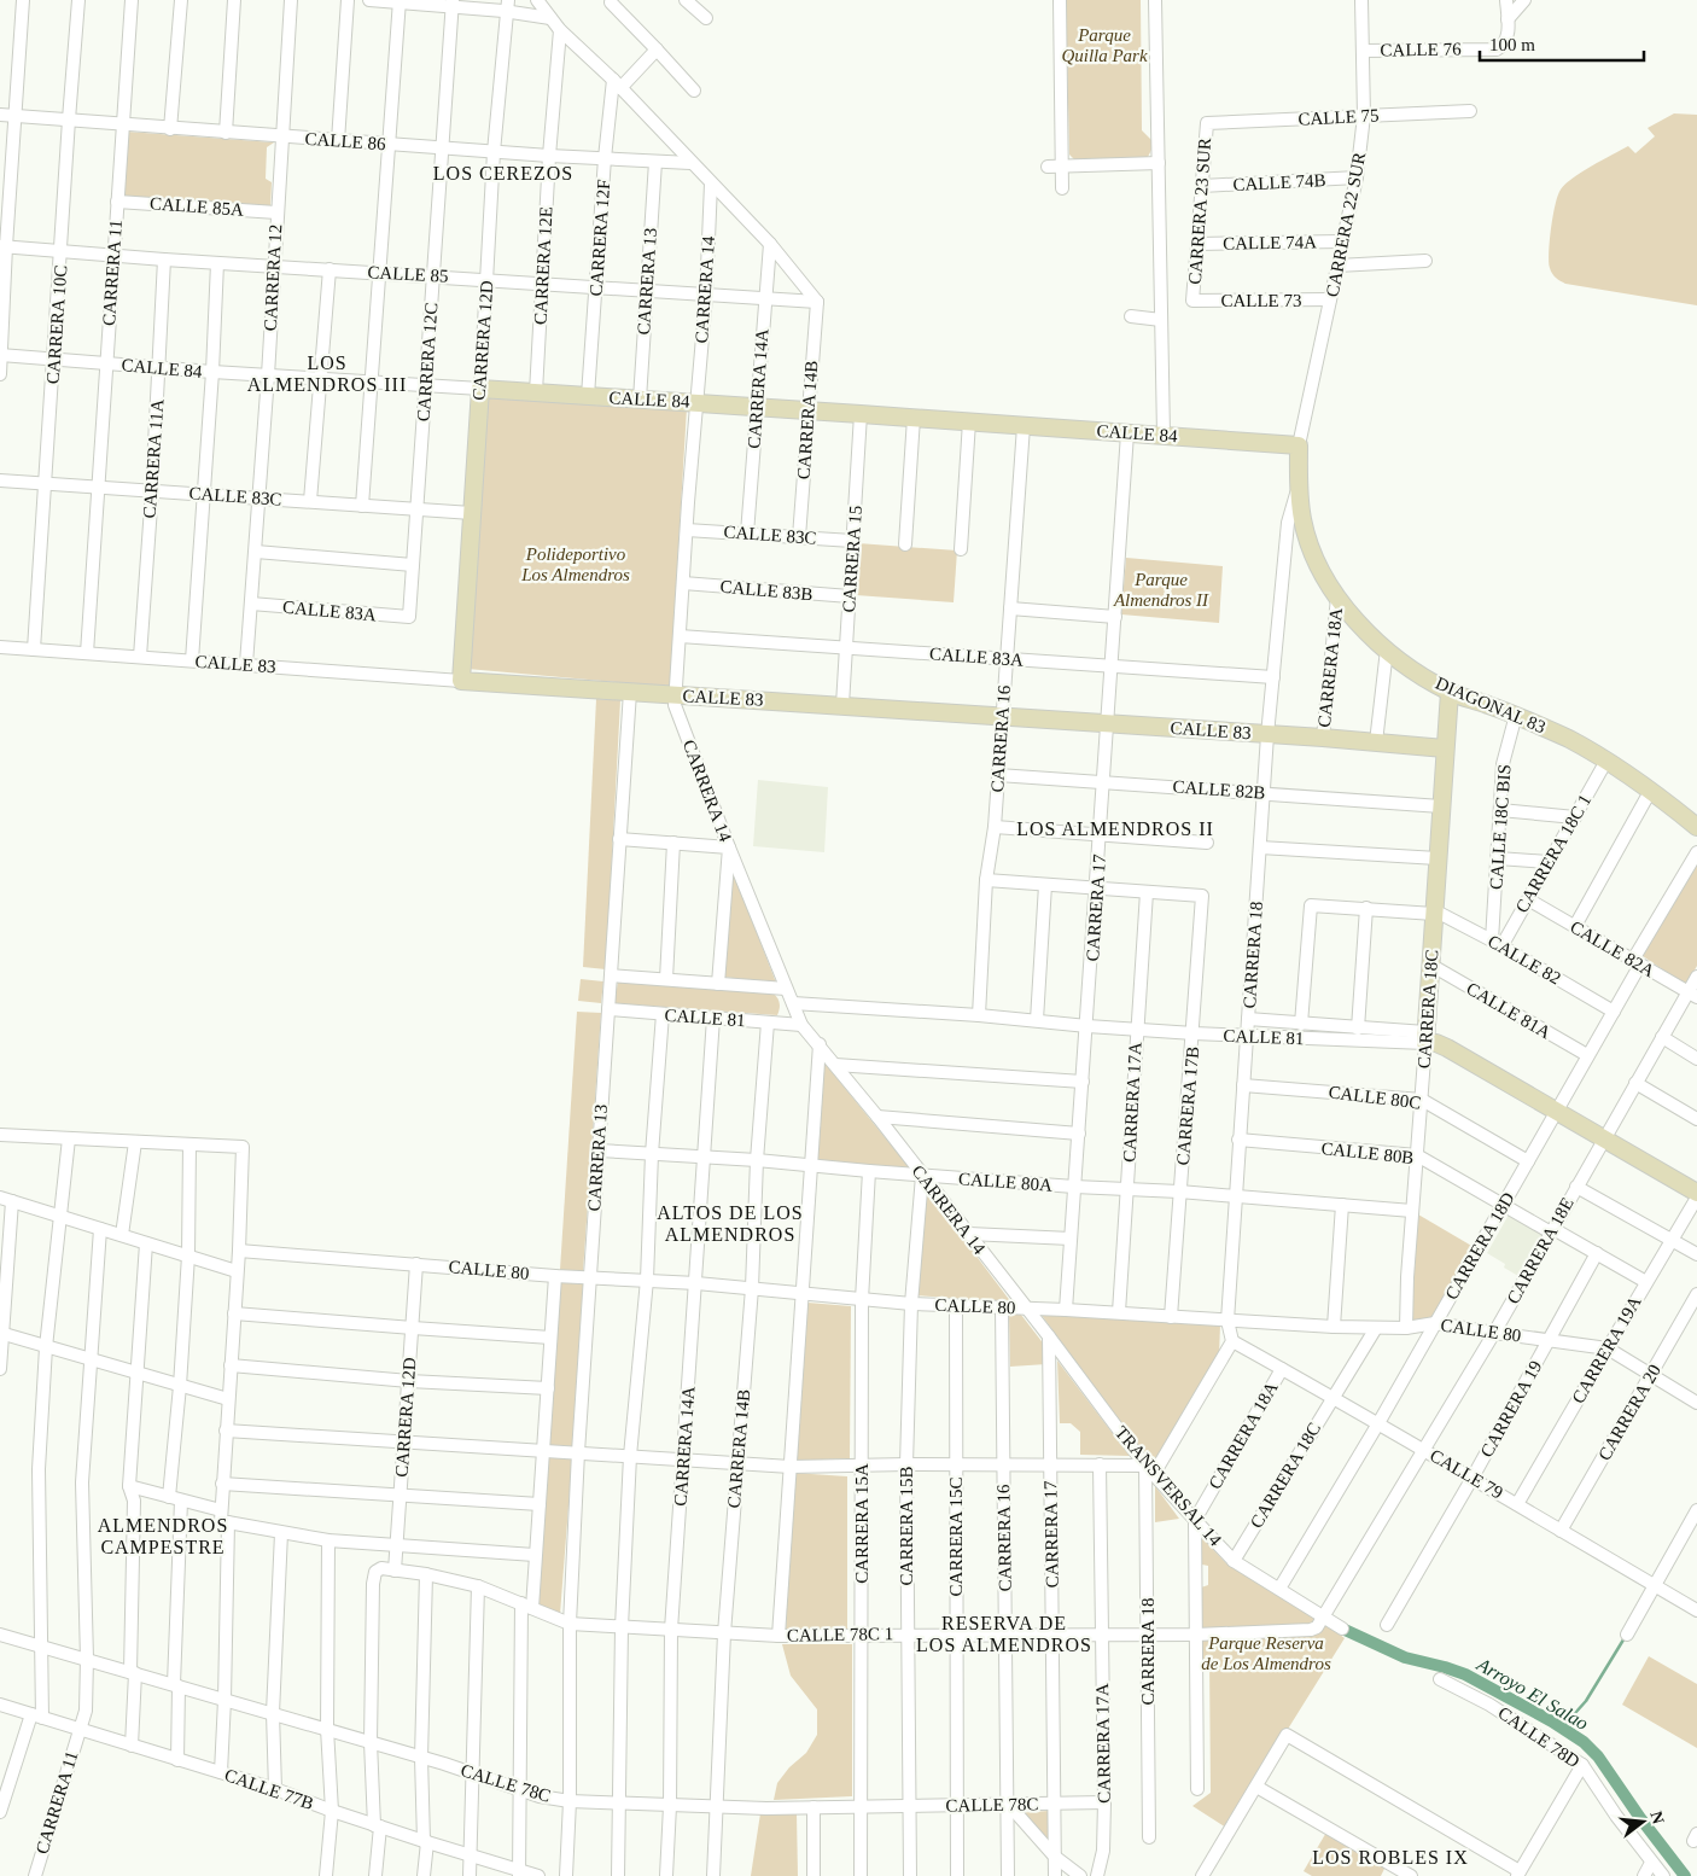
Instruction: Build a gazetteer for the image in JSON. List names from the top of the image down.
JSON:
{
  "streets": {
    "street": [
      "CALLE 76",
      "CALLE 75",
      "CALLE 86",
      "CALLE 74B",
      "CALLE 85A",
      "CARRERA 23 SUR",
      "CARRERA 22 SUR",
      "CARRERA 12F",
      "CALLE 74A",
      "CARRERA 12E",
      "CARRERA 11",
      "CALLE 85",
      "CARRERA 12",
      "CARRERA 13",
      "CARRERA 14",
      "CALLE 73",
      "CARRERA 10C",
      "CARRERA 12D",
      "CARRERA 12C",
      "CALLE 84",
      "CARRERA 14A",
      "CARRERA 14B",
      "CARRERA 11A",
      "CALLE 83C",
      "CARRERA 15",
      "CALLE 83B",
      "CALLE 83A",
      "CALLE 83",
      "CARRERA 18A",
      "DIAGONAL 83",
      "CARRERA 16",
      "CALLE 82B",
      "CALLE 18C BIS",
      "CARRERA 18C 1",
      "CARRERA 17",
      "CALLE 82A",
      "CARRERA 18",
      "CALLE 82",
      "CARRERA 18C",
      "CALLE 81A",
      "CALLE 81",
      "CALLE 80C",
      "CARRERA 17A",
      "CARRERA 17B",
      "CALLE 80B",
      "CALLE 80A",
      "CARRERA 18D",
      "CARRERA 18E",
      "CALLE 80",
      "CARRERA 19A",
      "CARRERA 19",
      "CARRERA 20",
      "CALLE 79",
      "TRANSVERSAL 14",
      "CARRERA 15A",
      "CARRERA 15B",
      "CARRERA 15C",
      "CALLE 78C 1",
      "CALLE 78D",
      "CALLE 78C",
      "CALLE 77B"
    ]
  },
  "crossings": [
    ["CALLE 76", "CARRERA 22 SUR"],
    ["CALLE 75", "CARRERA 23 SUR"],
    ["CALLE 75", "CARRERA 22 SUR"],
    ["CALLE 86", "CARRERA 12F"],
    ["CALLE 86", "CARRERA 12E"],
    ["CALLE 86", "CARRERA 11"],
    ["CALLE 86", "CARRERA 12"],
    ["CALLE 86", "CARRERA 13"],
    ["CALLE 86", "CARRERA 10C"],
    ["CALLE 86", "CARRERA 12D"],
    ["CALLE 86", "CARRERA 12C"],
    ["CALLE 74B", "CARRERA 23 SUR"],
    ["CALLE 74B", "CARRERA 22 SUR"],
    ["CALLE 85A", "CARRERA 11"],
    ["CALLE 85A", "CARRERA 12"],
    ["CARRERA 23 SUR", "CALLE 74A"],
    ["CARRERA 23 SUR", "CALLE 73"],
    ["CARRERA 22 SUR", "CALLE 74A"],
    ["CARRERA 22 SUR", "CALLE 73"],
    ["CARRERA 22 SUR", "CALLE 84"],
    ["CARRERA 22 SUR", "DIAGONAL 83"],
    ["CARRERA 12F", "CALLE 85"],
    ["CARRERA 12F", "CALLE 84"],
    ["CARRERA 12E", "CALLE 85"],
    ["CARRERA 12E", "CALLE 84"],
    ["CARRERA 11", "CALLE 85"],
    ["CARRERA 11", "CALLE 84"],
    ["CARRERA 11", "CALLE 83C"],
    ["CARRERA 11", "CALLE 83"],
    ["CARRERA 11", "CALLE 78C"],
    ["CARRERA 11", "CALLE 77B"],
    ["CALLE 85", "CARRERA 12"],
    ["CALLE 85", "CARRERA 13"],
    ["CALLE 85", "CARRERA 14"],
    ["CALLE 85", "CARRERA 10C"],
    ["CALLE 85", "CARRERA 12D"],
    ["CALLE 85", "CARRERA 12C"],
    ["CALLE 85", "CARRERA 14A"],
    ["CALLE 85", "CARRERA 14B"],
    ["CALLE 85", "CARRERA 11A"],
    ["CARRERA 12", "CALLE 84"],
    ["CARRERA 12", "CALLE 83C"],
    ["CARRERA 12", "CALLE 83A"],
    ["CARRERA 12", "CALLE 83"],
    ["CARRERA 13", "CALLE 84"],
    ["CARRERA 13", "CALLE 83"],
    ["CARRERA 13", "CALLE 81"],
    ["CARRERA 13", "CALLE 80A"],
    ["CARRERA 13", "CALLE 80"],
    ["CARRERA 13", "CALLE 78C 1"],
    ["CARRERA 13", "CALLE 78C"],
    ["CARRERA 14", "CALLE 84"],
    ["CARRERA 14", "CALLE 83C"],
    ["CARRERA 14", "CALLE 83B"],
    ["CARRERA 14", "CALLE 83A"],
    ["CARRERA 14", "CALLE 83"],
    ["CARRERA 14", "CALLE 81"],
    ["CARRERA 14", "CALLE 80A"],
    ["CARRERA 14", "CALLE 80"],
    ["CARRERA 14", "TRANSVERSAL 14"],
    ["CARRERA 14", "CARRERA 15B"],
    ["CARRERA 10C", "CALLE 84"],
    ["CARRERA 10C", "CALLE 83C"],
    ["CARRERA 10C", "CALLE 83"],
    ["CARRERA 12D", "CALLE 84"],
    ["CARRERA 12D", "CALLE 83C"],
    ["CARRERA 12D", "CALLE 83"],
    ["CARRERA 12D", "CALLE 80"],
    ["CARRERA 12D", "CALLE 78C 1"],
    ["CARRERA 12C", "CALLE 84"],
    ["CARRERA 12C", "CALLE 83C"],
    ["CARRERA 12C", "CALLE 83A"],
    ["CALLE 84", "CARRERA 14A"],
    ["CALLE 84", "CARRERA 14B"],
    ["CALLE 84", "CARRERA 11A"],
    ["CALLE 84", "CARRERA 15"],
    ["CALLE 84", "DIAGONAL 83"],
    ["CALLE 84", "CARRERA 16"],
    ["CALLE 84", "CARRERA 17"],
    ["CARRERA 14A", "CALLE 83C"],
    ["CARRERA 14A", "CALLE 81"],
    ["CARRERA 14A", "CALLE 80A"],
    ["CARRERA 14A", "CALLE 80"],
    ["CARRERA 14A", "CALLE 78C 1"],
    ["CARRERA 14A", "CALLE 78C"],
    ["CARRERA 14B", "CALLE 83C"],
    ["CARRERA 14B", "CALLE 81"],
    ["CARRERA 14B", "CALLE 80A"],
    ["CARRERA 14B", "CALLE 80"],
    ["CARRERA 14B", "CALLE 78C 1"],
    ["CARRERA 14B", "CALLE 78C"],
    ["CARRERA 11A", "CALLE 83C"],
    ["CARRERA 11A", "CALLE 83"],
    ["CALLE 83C", "CARRERA 15"],
    ["CARRERA 15", "CALLE 83B"],
    ["CARRERA 15", "CALLE 83A"],
    ["CARRERA 15", "CALLE 83"],
    ["CALLE 83A", "CARRERA 16"],
    ["CALLE 83A", "CARRERA 17"],
    ["CALLE 83A", "CARRERA 18"],
    ["CALLE 83", "CARRERA 18A"],
    ["CALLE 83", "CARRERA 16"],
    ["CALLE 83", "CARRERA 17"],
    ["CALLE 83", "CARRERA 18"],
    ["CALLE 83", "CARRERA 18C"],
    ["CARRERA 18A", "DIAGONAL 83"],
    ["CARRERA 18A", "CALLE 79"],
    ["CARRERA 18A", "TRANSVERSAL 14"],
    ["DIAGONAL 83", "CALLE 18C BIS"],
    ["DIAGONAL 83", "CARRERA 18C 1"],
    ["DIAGONAL 83", "CARRERA 18"],
    ["DIAGONAL 83", "CARRERA 18C"],
    ["CARRERA 16", "CALLE 82B"],
    ["CARRERA 16", "CALLE 81"],
    ["CARRERA 16", "CALLE 80"],
    ["CARRERA 16", "CALLE 78C 1"],
    ["CARRERA 16", "CALLE 78C"],
    ["CALLE 82B", "CARRERA 17"],
    ["CALLE 82B", "CARRERA 18"],
    ["CALLE 82B", "CARRERA 18C"],
    ["CALLE 18C BIS", "CARRERA 18C 1"],
    ["CALLE 18C BIS", "CALLE 82"],
    ["CARRERA 18C 1", "CALLE 82A"],
    ["CARRERA 18C 1", "CALLE 82"],
    ["CARRERA 17", "CALLE 81"],
    ["CARRERA 17", "CALLE 80A"],
    ["CARRERA 17", "CALLE 80"],
    ["CARRERA 17", "TRANSVERSAL 14"],
    ["CARRERA 17", "CALLE 78C 1"],
    ["CARRERA 17", "CALLE 78C"],
    ["CALLE 82A", "CARRERA 18D"],
    ["CALLE 82A", "CARRERA 18E"],
    ["CARRERA 18", "CALLE 81"],
    ["CARRERA 18", "CALLE 80C"],
    ["CARRERA 18", "CALLE 80B"],
    ["CARRERA 18", "CALLE 80A"],
    ["CARRERA 18", "CALLE 80"],
    ["CARRERA 18", "CALLE 79"],
    ["CARRERA 18", "TRANSVERSAL 14"],
    ["CARRERA 18", "CALLE 78C 1"],
    ["CALLE 82", "CARRERA 18C"],
    ["CALLE 82", "CALLE 81"],
    ["CALLE 82", "CARRERA 18D"],
    ["CARRERA 18C", "CALLE 81A"],
    ["CARRERA 18C", "CALLE 81"],
    ["CARRERA 18C", "CALLE 80C"],
    ["CARRERA 18C", "CALLE 80B"],
    ["CARRERA 18C", "CALLE 80A"],
    ["CARRERA 18C", "CALLE 80"],
    ["CARRERA 18C", "CALLE 79"],
    ["CARRERA 18C", "TRANSVERSAL 14"],
    ["CALLE 81A", "CARRERA 18D"],
    ["CALLE 81", "CARRERA 17A"],
    ["CALLE 81", "CARRERA 17B"],
    ["CALLE 81", "CARRERA 18D"],
    ["CALLE 81", "CARRERA 18E"],
    ["CALLE 80C", "CARRERA 18D"],
    ["CARRERA 17A", "CARRERA 17B"],
    ["CARRERA 17A", "CALLE 80A"],
    ["CARRERA 17A", "CALLE 80"],
    ["CARRERA 17A", "CALLE 78C 1"],
    ["CARRERA 17A", "CALLE 78C"],
    ["CARRERA 17B", "CALLE 80A"],
    ["CARRERA 17B", "CALLE 80"],
    ["CALLE 80B", "CARRERA 18D"],
    ["CALLE 80B", "CARRERA 18E"],
    ["CALLE 80B", "CARRERA 19A"],
    ["CALLE 80B", "CARRERA 19"],
    ["CALLE 80A", "CARRERA 15A"],
    ["CALLE 80A", "CARRERA 15B"],
    ["CARRERA 18D", "CALLE 80"],
    ["CARRERA 18D", "CALLE 79"],
    ["CARRERA 18D", "TRANSVERSAL 14"],
    ["CARRERA 18E", "CALLE 80"],
    ["CARRERA 18E", "CALLE 79"],
    ["CARRERA 18E", "TRANSVERSAL 14"],
    ["CARRERA 18E", "CALLE 78C 1"],
    ["CALLE 80", "CARRERA 19A"],
    ["CALLE 80", "CARRERA 19"],
    ["CALLE 80", "CARRERA 20"],
    ["CALLE 80", "TRANSVERSAL 14"],
    ["CALLE 80", "CARRERA 15A"],
    ["CALLE 80", "CARRERA 15B"],
    ["CALLE 80", "CARRERA 15C"],
    ["CARRERA 19A", "CALLE 79"],
    ["CARRERA 19", "CALLE 79"],
    ["CARRERA 20", "CALLE 79"],
    ["TRANSVERSAL 14", "CALLE 78C 1"],
    ["CARRERA 15A", "CALLE 78C 1"],
    ["CARRERA 15A", "CALLE 78C"],
    ["CARRERA 15B", "CALLE 78C 1"],
    ["CARRERA 15B", "CALLE 78C"],
    ["CARRERA 15C", "CALLE 78C 1"],
    ["CARRERA 15C", "CALLE 78C"]
  ],
  "districts": [
    "LOS CEREZOS",
    "LOS ALMENDROS III",
    "LOS ALMENDROS II",
    "ALTOS DE LOS ALMENDROS",
    "ALMENDROS CAMPESTRE",
    "RESERVA DE LOS ALMENDROS",
    "LOS ROBLES IX"
  ],
  "water": ["Arroyo El Salao"],
  "parks": [
    "Parque Quilla Park",
    "Polideportivo Los Almendros",
    "Parque Almendros II",
    "Parque Reserva de Los Almendros"
  ],
  "scale_bar": "100 m",
  "north": "right"
}
